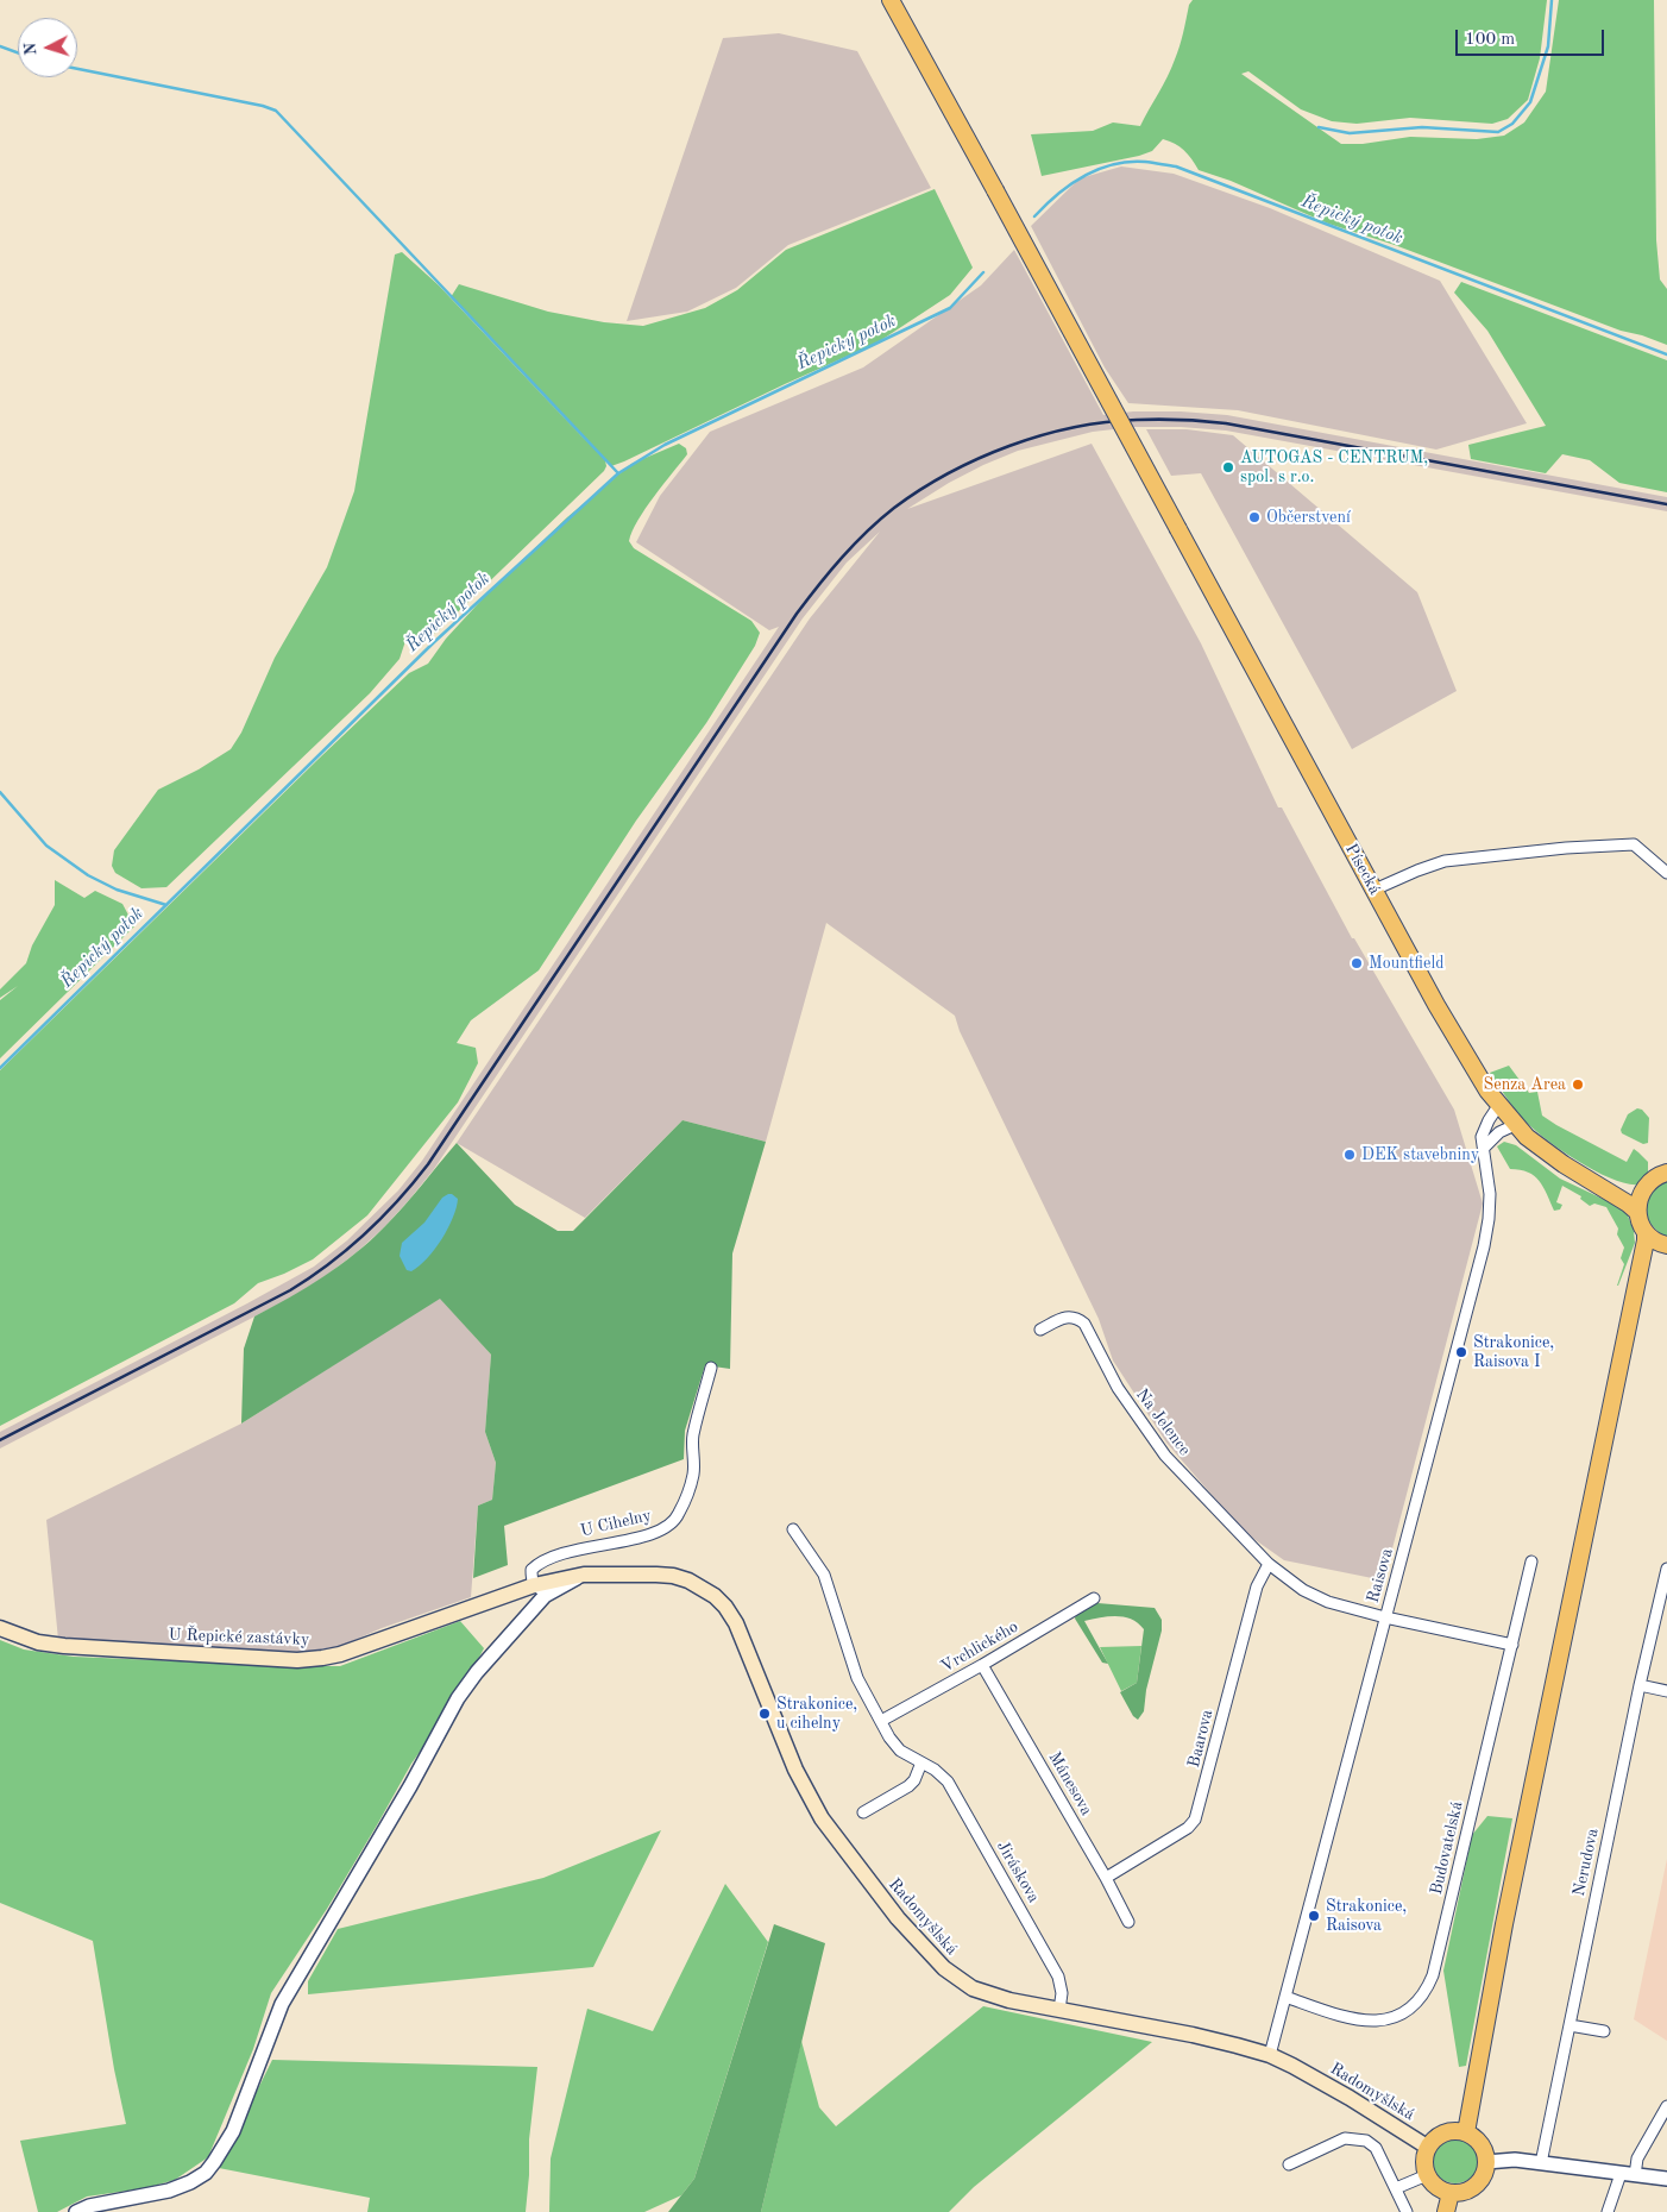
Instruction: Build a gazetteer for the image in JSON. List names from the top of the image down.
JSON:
{
  "streets": {
    "main road": ["Písecká", "U Řepické zastávky", "Radomyšlská"],
    "street": [
      "Na Jelence",
      "U Cihelny",
      "Raisova",
      "Vrchlického",
      "Baarova",
      "Mánesova",
      "Budovatelská",
      "Nerudova",
      "Jiráskova"
    ]
  },
  "crossings": [
    ["Písecká", "Raisova"],
    ["Na Jelence", "Raisova"],
    ["Na Jelence", "Baarova"],
    ["Na Jelence", "Budovatelská"],
    ["U Cihelny", "U Řepické zastávky"],
    ["U Cihelny", "Radomyšlská"],
    ["Raisova", "Budovatelská"],
    ["Raisova", "Radomyšlská"],
    ["U Řepické zastávky", "Radomyšlská"],
    ["Vrchlického", "Mánesova"],
    ["Vrchlického", "Jiráskova"],
    ["Baarova", "Mánesova"],
    ["Jiráskova", "Radomyšlská"]
  ],
  "water": ["Řepický potok"],
  "places": [
    "AUTOGAS - CENTRUM, spol. s r.o.",
    "Občerstvení",
    "Mountfield",
    "Senza Area",
    "DEK stavebniny",
    "Strakonice, Raisova I",
    "Strakonice, u cihelny",
    "Strakonice, Raisova"
  ],
  "scale_bar": "100 m",
  "north": "left"
}
